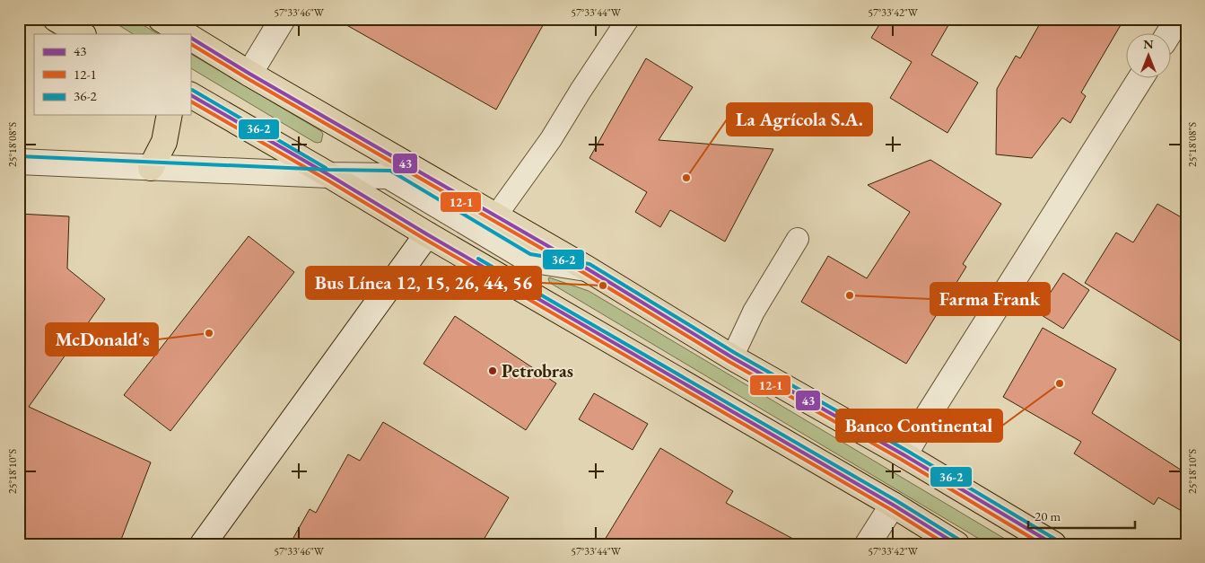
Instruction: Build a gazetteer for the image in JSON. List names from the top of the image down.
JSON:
{
  "places": [
    "La Agrícola S.A.",
    "Bus Línea 12, 15, 26, 44, 56",
    "Farma Frank",
    "McDonald's",
    "Petrobras",
    "Banco Continental"
  ],
  "lines": ["transit line 43", "transit line 12-1", "transit line 36-2"],
  "legend": ["43", "12-1", "36-2"],
  "scale_bar": "20 m",
  "north": "top",
  "coordinates": [
    "57°33'46\"W",
    "57°33'44\"W",
    "57°33'42\"W",
    "25°18'08\"S",
    "25°18'10\"S"
  ]
}
